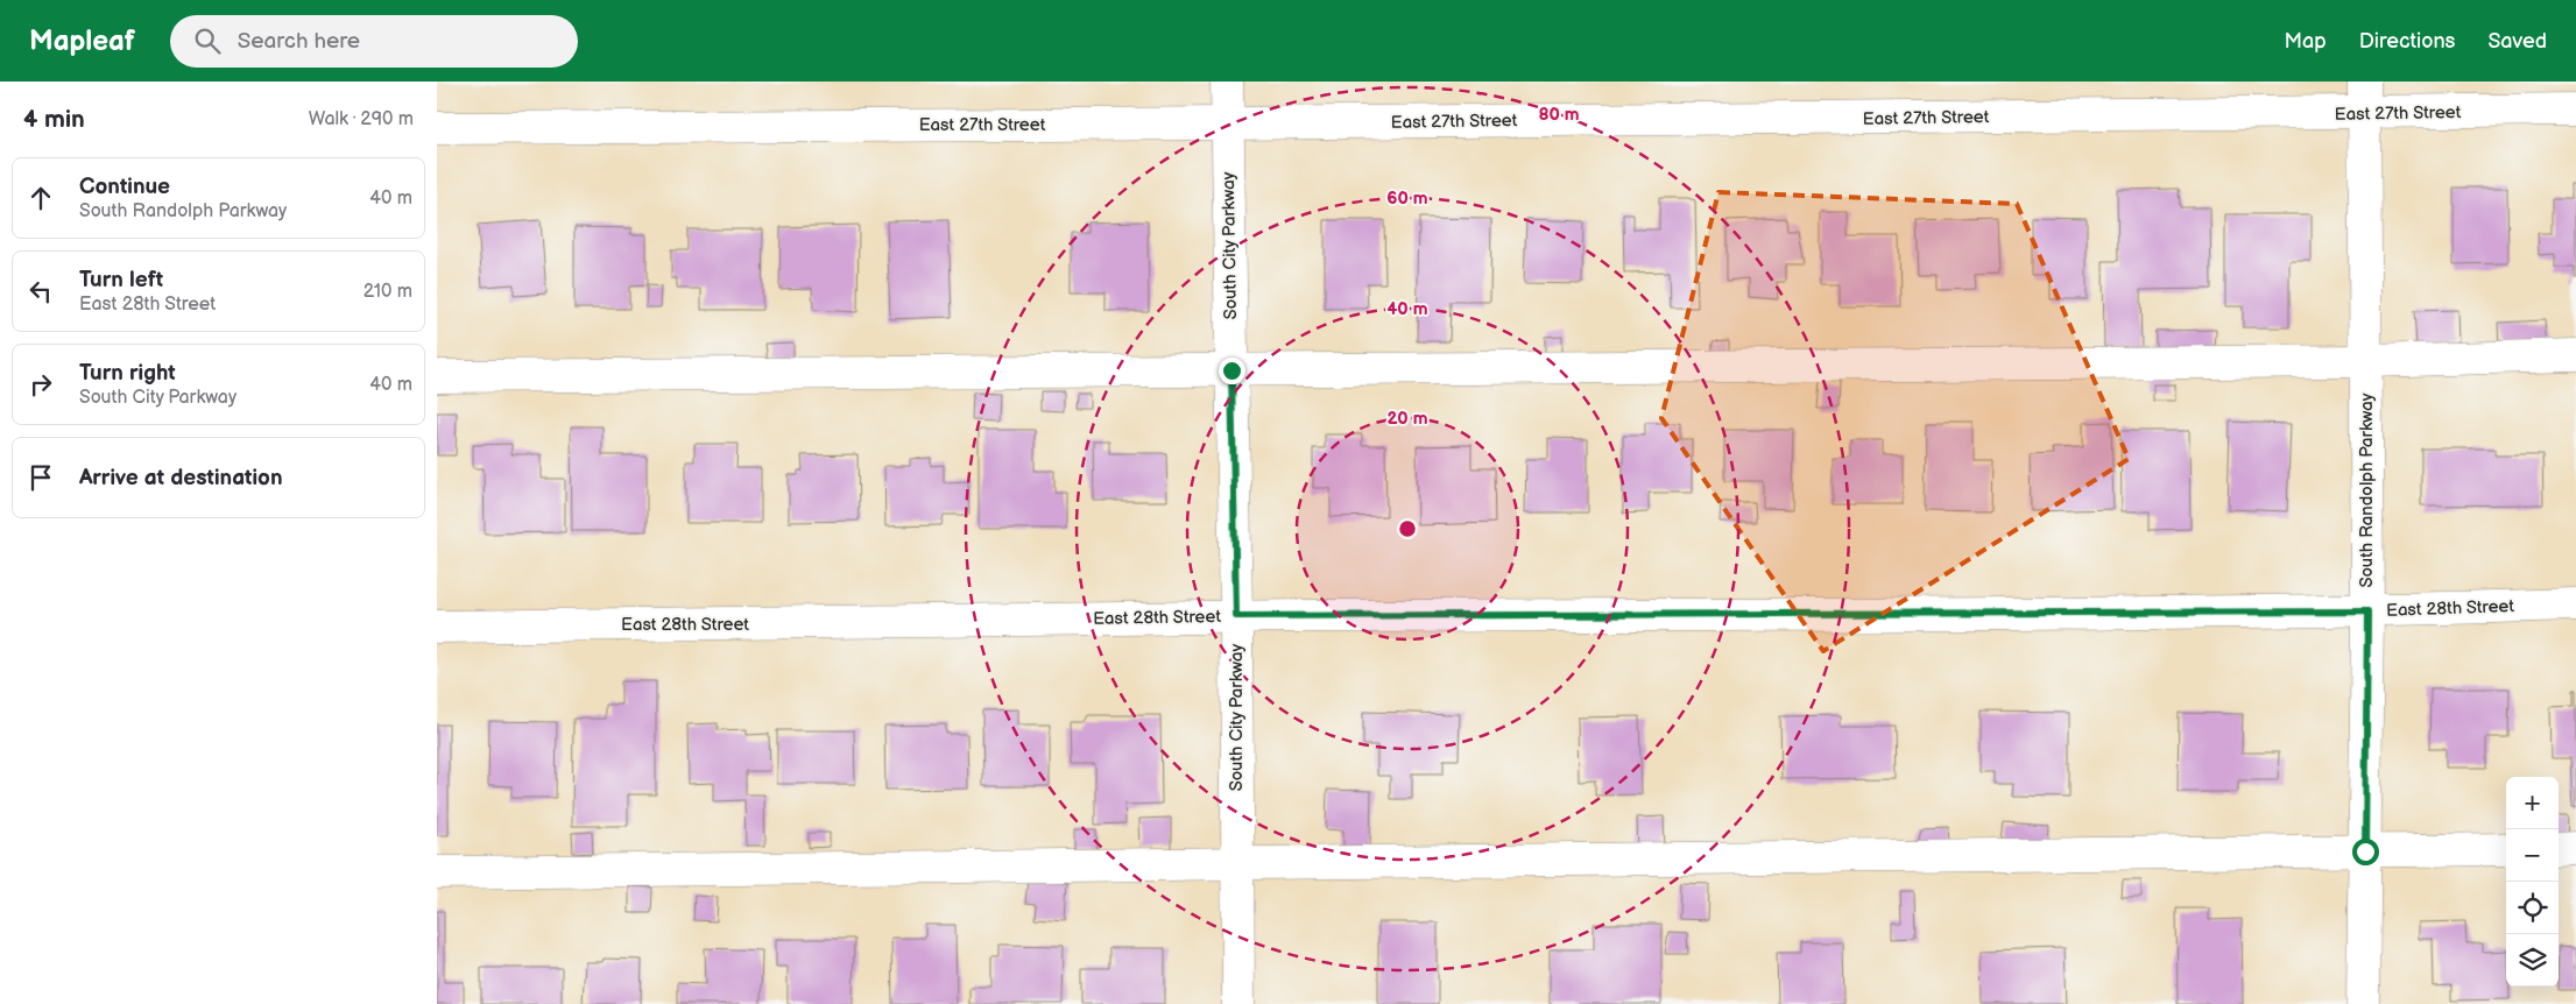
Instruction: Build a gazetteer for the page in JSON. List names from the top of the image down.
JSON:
{
  "streets": {
    "street": [
      "East 27th Street",
      "South City Parkway",
      "South Randolph Parkway",
      "East 28th Street"
    ]
  },
  "crossings": [
    ["East 27th Street", "South City Parkway"],
    ["East 27th Street", "South Randolph Parkway"],
    ["South City Parkway", "East 28th Street"],
    ["South Randolph Parkway", "East 28th Street"]
  ],
  "page": {
    "header": "Mapleaf",
    "search": "Search here",
    "nav": ["Map", "Directions", "Saved"],
    "heading": ["4 min", "Walk · 290 m"],
    "list": [
      ["Continue", "South Randolph Parkway", "40 m"],
      ["Turn left", "East 28th Street", "210 m"],
      ["Turn right", "South City Parkway", "40 m"],
      "Arrive at destination"
    ],
    "map_buttons": ["+", "−"]
  },
  "rings": [
    "80 m",
    "60 m",
    "40 m",
    "20 m"
  ]
}
